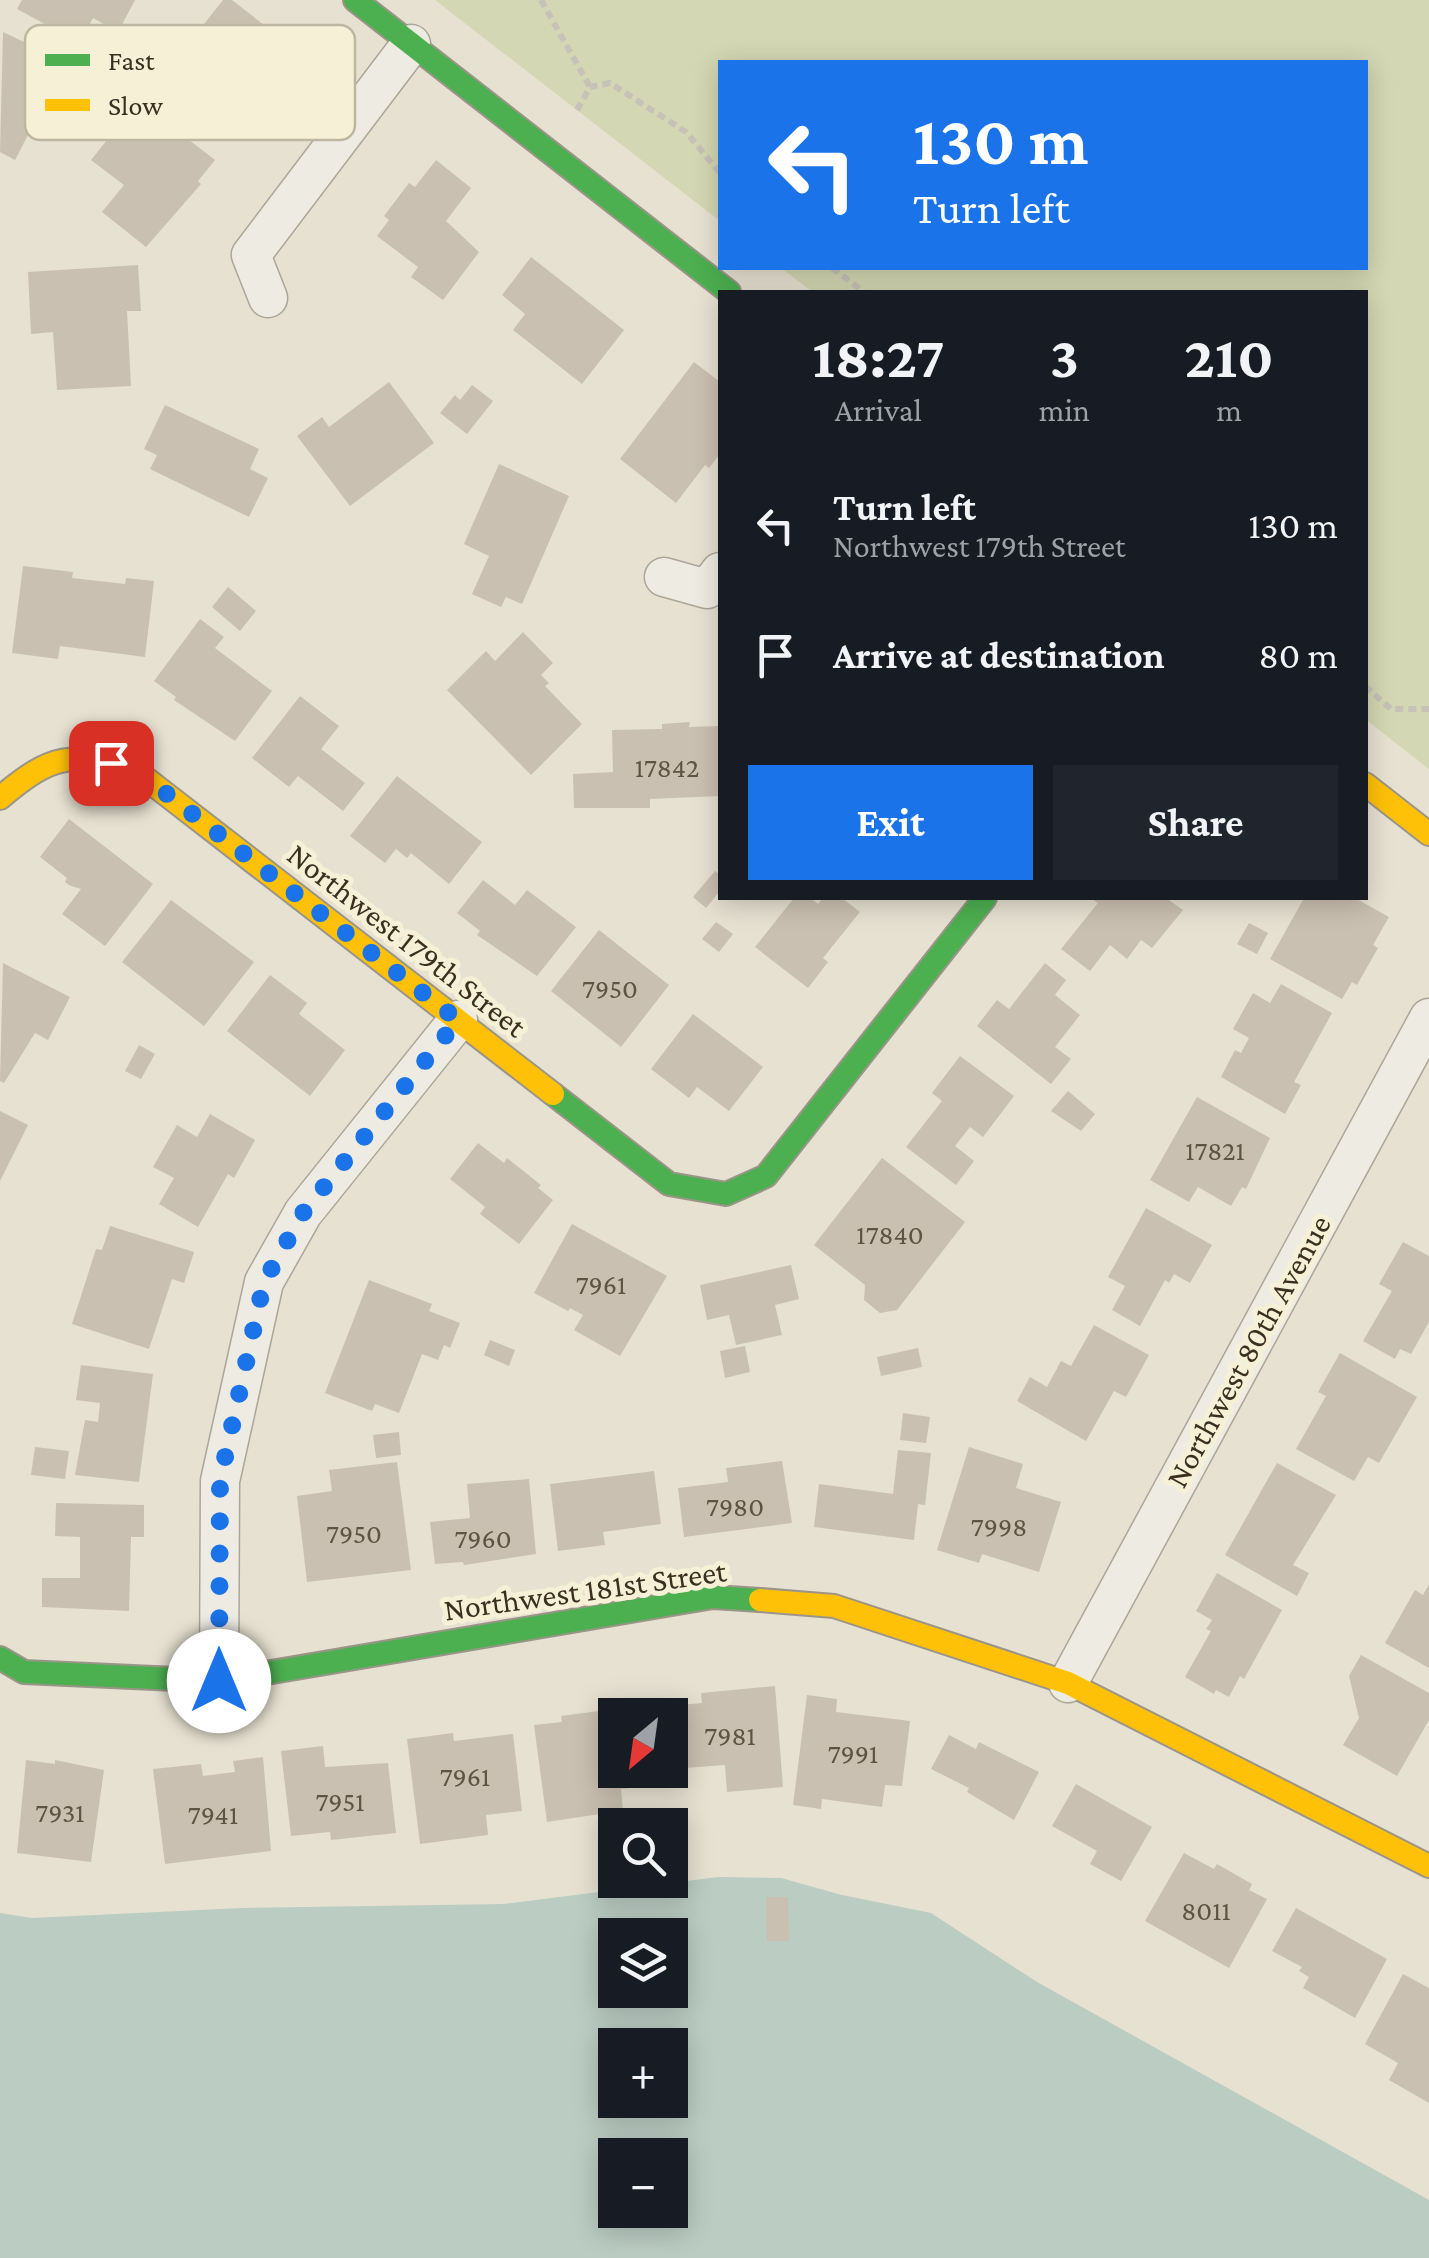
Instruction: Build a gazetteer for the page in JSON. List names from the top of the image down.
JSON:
{
  "streets": {
    "street": ["Northwest 179th Street", "Northwest 80th Avenue", "Northwest 181st Street"]
  },
  "crossings": [
    ["Northwest 80th Avenue", "Northwest 181st Street"]
  ],
  "house_numbers": [
    "17842",
    "7950",
    "17821",
    "17840",
    "7961",
    "7980",
    "7998",
    "7950",
    "7960",
    "7981",
    "7991",
    "7961",
    "7951",
    "7931",
    "7941",
    "8011"
  ],
  "legend": ["Fast", "Slow"],
  "north": "bottom left",
  "page": {
    "turn": ["130 m", "Turn left"],
    "eta": [
      "18:27",
      "Arrival",
      "3",
      "min",
      "210",
      "m"
    ],
    "list": [
      {
        "name": "Turn left",
        "note": "Northwest 179th Street",
        "value": "130 m"
      },
      {
        "name": "Arrive at destination",
        "value": "80 m"
      }
    ],
    "buttons": ["Exit", "Share"],
    "map_buttons": ["+", "−"]
  }
}
